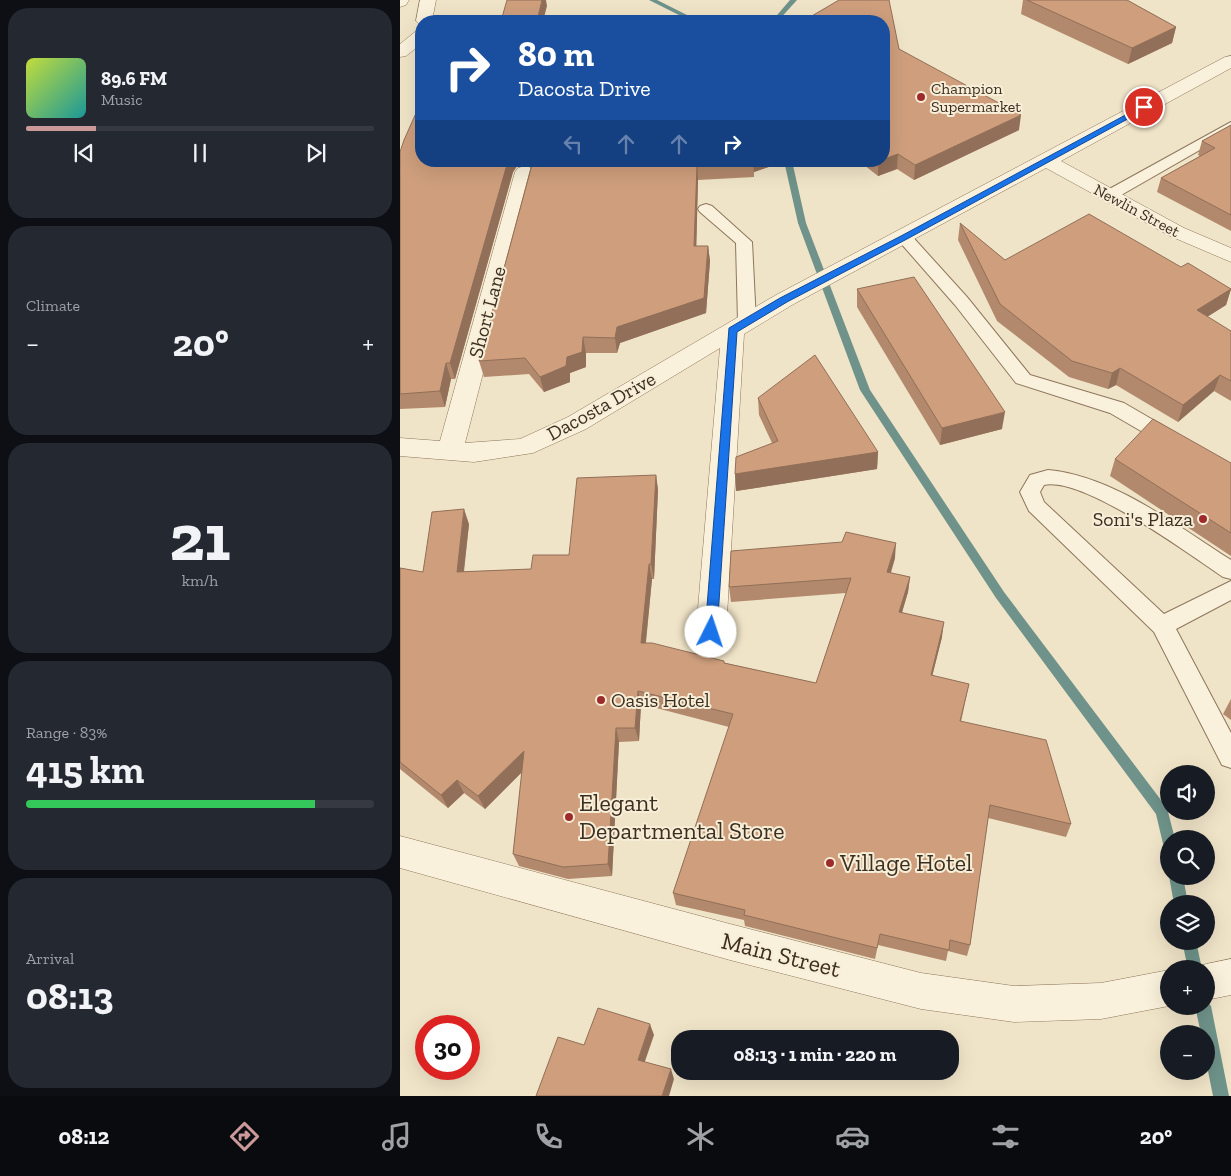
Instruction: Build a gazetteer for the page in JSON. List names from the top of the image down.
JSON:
{
  "streets": {
    "street": [
      "Newlin Street",
      "Short Lane",
      "Dacosta Drive",
      "Main Street"
    ]
  },
  "crossings": [
    ["Short Lane", "Dacosta Drive"]
  ],
  "places": [
    "Champion Supermarket",
    "Soni's Plaza",
    "Oasis Hotel",
    "Elegant Departmental Store",
    "Village Hotel"
  ],
  "page": {
    "turn": ["80 m", "Dacosta Drive"],
    "song": ["89.6 FM", "Music"],
    "tile": [
      "Climate",
      ["21", "km/h"],
      ["Range · 83%", "415 km"],
      ["Arrival", "08:13"]
    ],
    "heat": ["−", "20°", "+"],
    "map_buttons": ["+", "−"],
    "limit": "30",
    "trip": "08:13 · 1 min · 220 m",
    "tabs": ["08:12", "20°"]
  }
}
